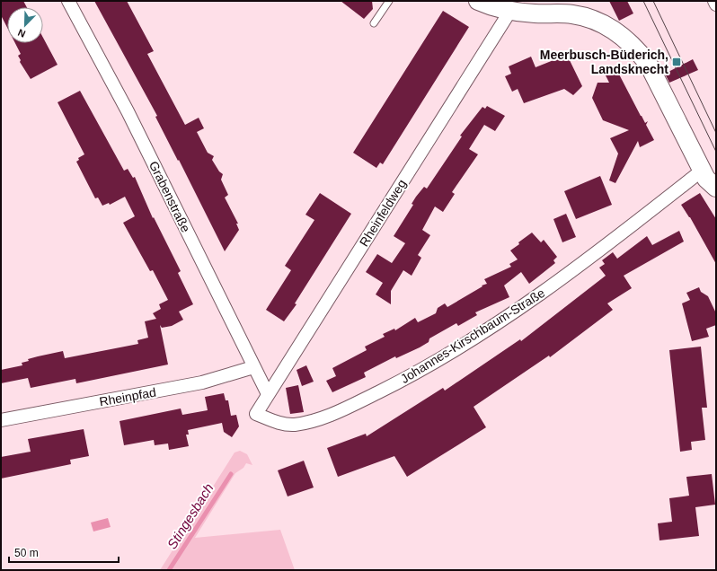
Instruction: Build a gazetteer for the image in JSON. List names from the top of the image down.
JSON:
{
  "streets": {
    "street": [
      "Grabenstraße",
      "Rheinfeldweg",
      "Johannes-Kirschbaum-Straße",
      "Rheinpfad"
    ]
  },
  "crossings": [
    ["Grabenstraße", "Rheinfeldweg"],
    ["Grabenstraße", "Rheinpfad"],
    ["Rheinfeldweg", "Johannes-Kirschbaum-Straße"]
  ],
  "water": ["Stingesbach"],
  "places": {
    "transit": ["Meerbusch-Büderich, Landsknecht"]
  },
  "scale_bar": "50 m",
  "north": "bottom left"
}
